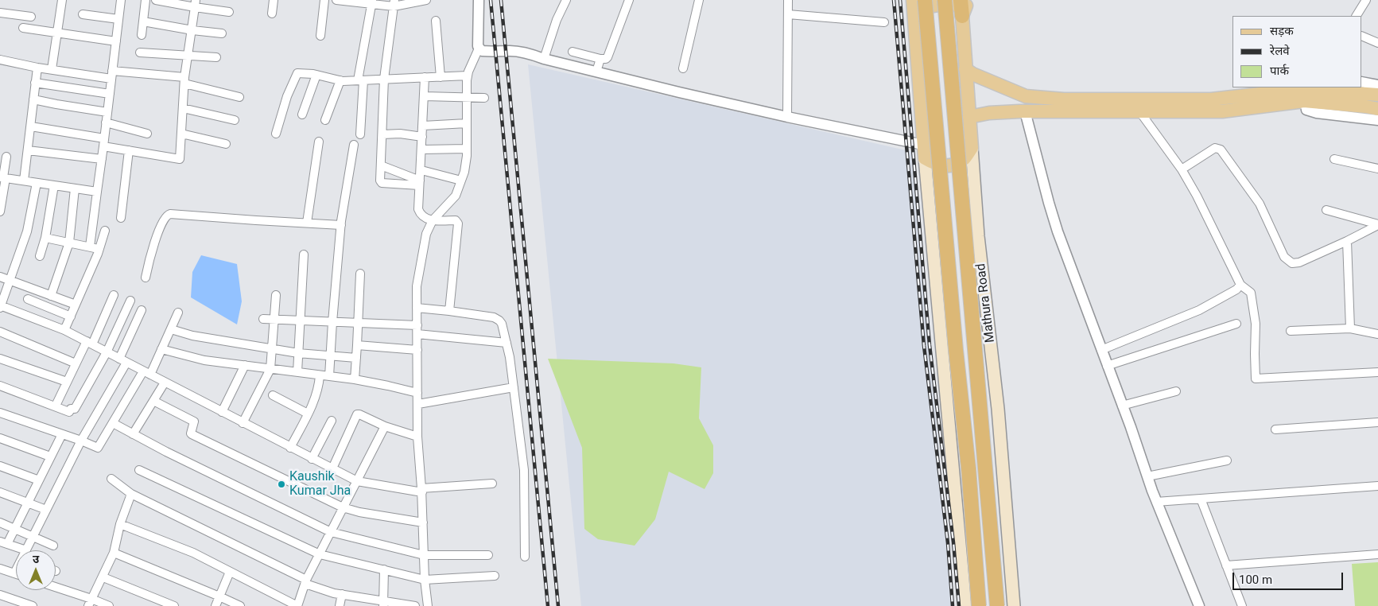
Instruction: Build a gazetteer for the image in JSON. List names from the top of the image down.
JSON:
{
  "streets": {
    "highway": ["Mathura Road"]
  },
  "places": ["Kaushik Kumar Jha"],
  "legend": ["सड़क", "रेलवे", "पार्क"],
  "scale_bar": "100 m",
  "north": "top"
}
